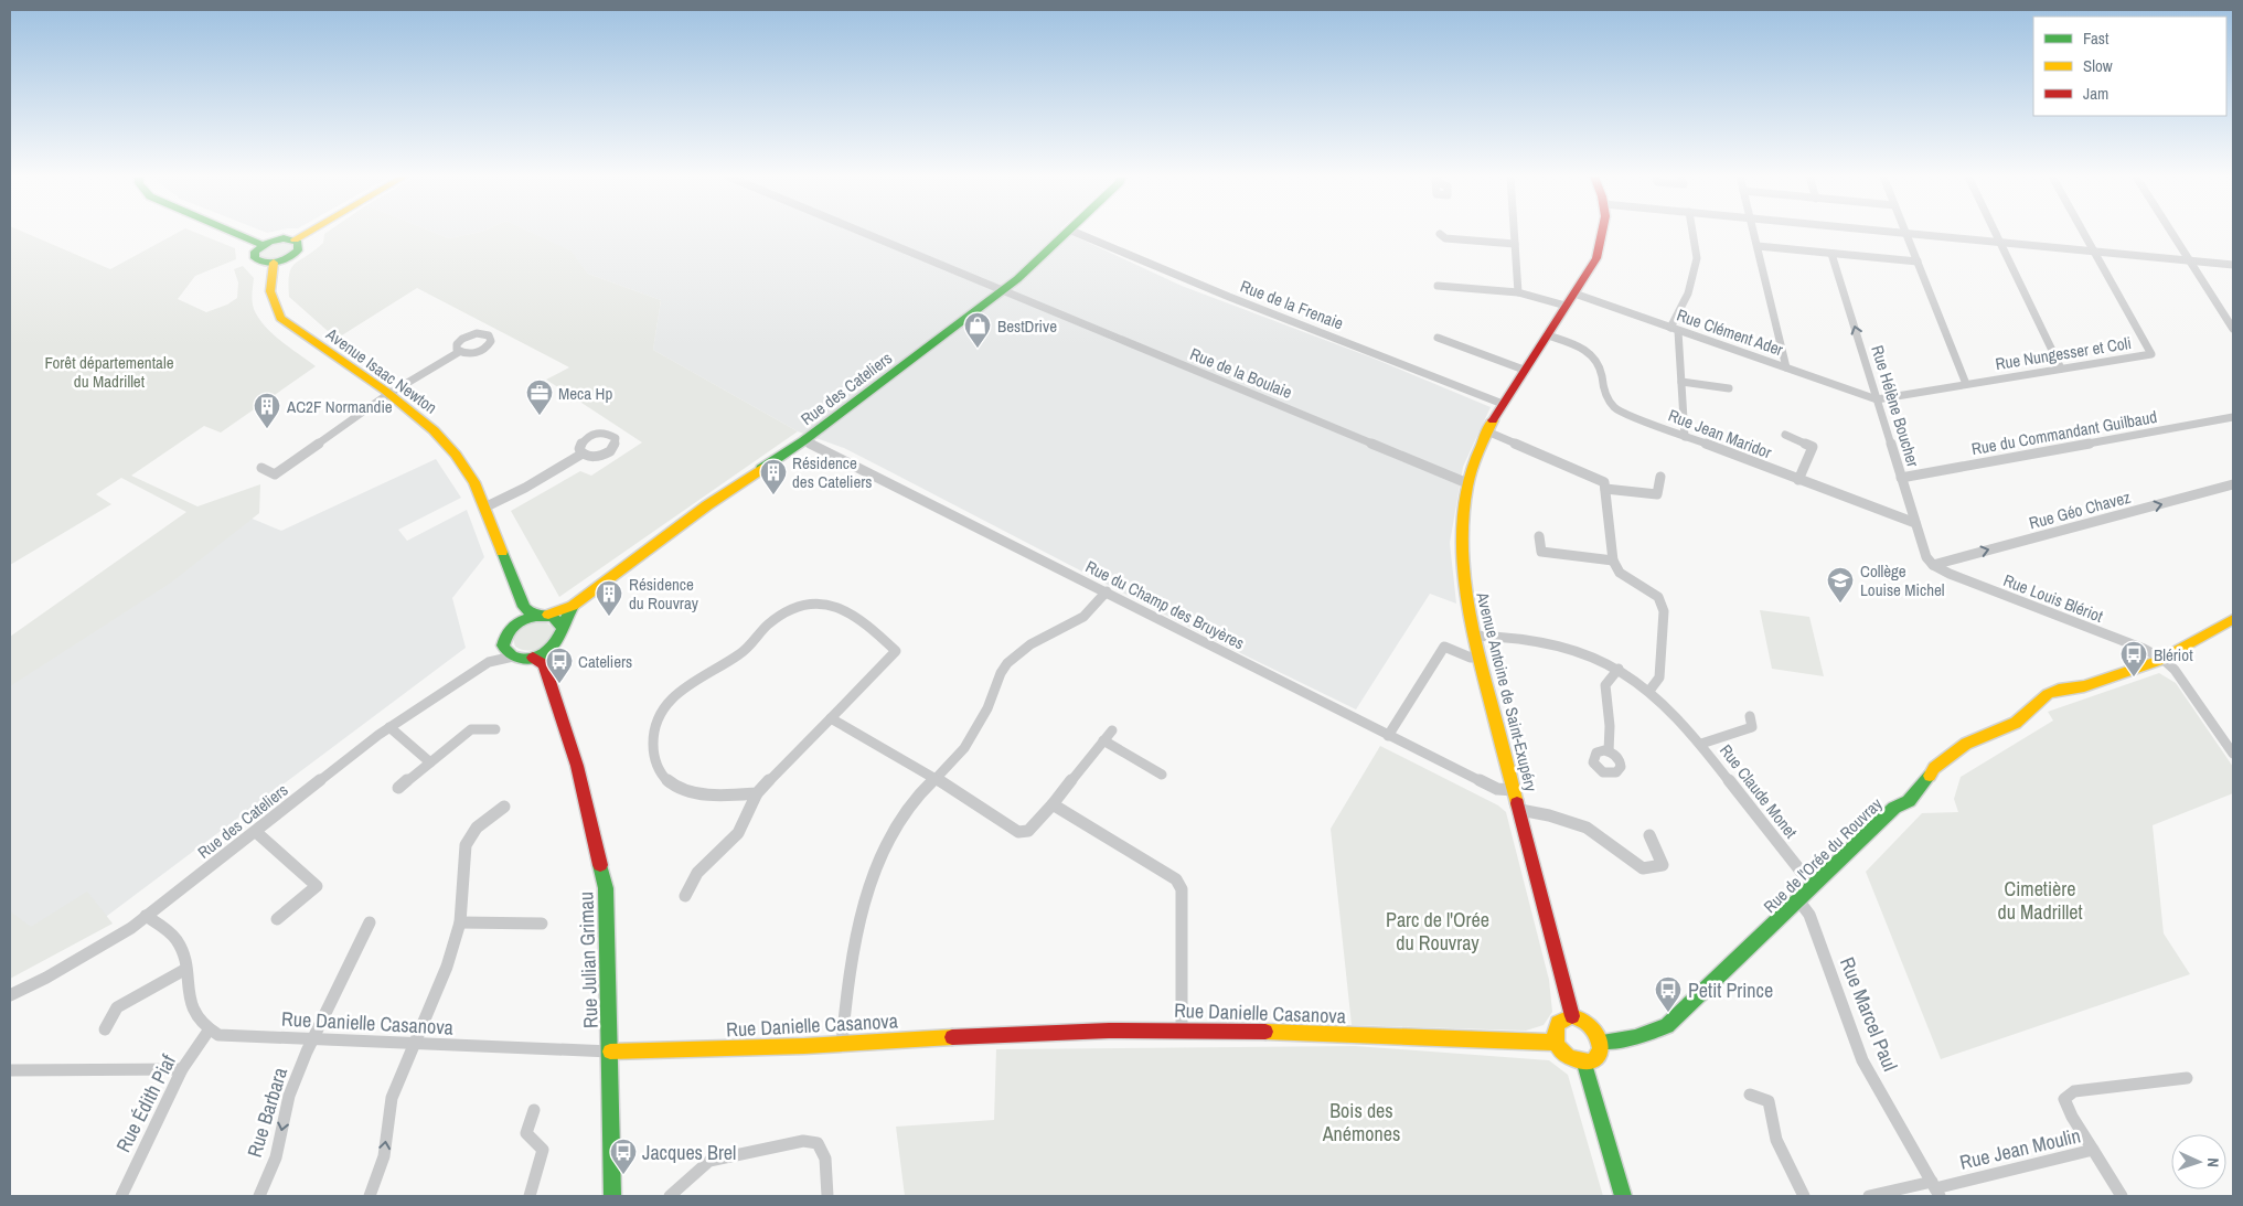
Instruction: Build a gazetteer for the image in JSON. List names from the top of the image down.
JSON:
{
  "streets": {
    "street": [
      "Rue de la Frenaie",
      "Rue Clément Ader",
      "Rue Nungesser et Coli",
      "Avenue Isaac Newton",
      "Rue de la Boulaie",
      "Rue des Cateliers",
      "Rue Hélène Boucher",
      "Rue du Commandant Guilbaud",
      "Rue Jean Maridor",
      "Rue Géo Chavez",
      "Rue Louis Blériot",
      "Rue du Champ des Bruyères",
      "Avenue Antoine de Saint-Exupéry",
      "Rue Claude Monet",
      "Rue de l'Orée du Rouvray",
      "Rue Julian Grimau",
      "Rue Danielle Casanova",
      "Rue Marcel Paul",
      "Rue Édith Piaf",
      "Rue Barbara",
      "Rue Jean Moulin"
    ]
  },
  "crossings": [
    ["Rue de la Frenaie", "Avenue Antoine de Saint-Exupéry"],
    ["Rue Clément Ader", "Rue Nungesser et Coli"],
    ["Rue Clément Ader", "Rue Hélène Boucher"],
    ["Rue Clément Ader", "Avenue Antoine de Saint-Exupéry"],
    ["Rue Nungesser et Coli", "Rue Hélène Boucher"],
    ["Avenue Isaac Newton", "Rue des Cateliers"],
    ["Avenue Isaac Newton", "Rue Julian Grimau"],
    ["Rue de la Boulaie", "Rue des Cateliers"],
    ["Rue de la Boulaie", "Avenue Antoine de Saint-Exupéry"],
    ["Rue des Cateliers", "Rue du Champ des Bruyères"],
    ["Rue des Cateliers", "Rue Julian Grimau"],
    ["Rue Hélène Boucher", "Rue du Commandant Guilbaud"],
    ["Rue Hélène Boucher", "Rue Jean Maridor"],
    ["Rue Hélène Boucher", "Rue Géo Chavez"],
    ["Rue Hélène Boucher", "Rue Louis Blériot"],
    ["Rue Jean Maridor", "Avenue Antoine de Saint-Exupéry"],
    ["Rue Géo Chavez", "Rue Louis Blériot"],
    ["Rue Louis Blériot", "Rue de l'Orée du Rouvray"],
    ["Rue du Champ des Bruyères", "Avenue Antoine de Saint-Exupéry"],
    ["Avenue Antoine de Saint-Exupéry", "Rue Claude Monet"],
    ["Avenue Antoine de Saint-Exupéry", "Rue de l'Orée du Rouvray"],
    ["Avenue Antoine de Saint-Exupéry", "Rue Danielle Casanova"],
    ["Rue Claude Monet", "Rue de l'Orée du Rouvray"],
    ["Rue de l'Orée du Rouvray", "Rue Danielle Casanova"],
    ["Rue de l'Orée du Rouvray", "Rue Marcel Paul"],
    ["Rue Julian Grimau", "Rue Danielle Casanova"],
    ["Rue Danielle Casanova", "Rue Édith Piaf"],
    ["Rue Danielle Casanova", "Rue Barbara"],
    ["Rue Marcel Paul", "Rue Jean Moulin"]
  ],
  "one_way": ["Rue Géo Chavez", "Rue Barbara"],
  "parks": [
    "Forêt départementale du Madrillet",
    "Cimetière du Madrillet",
    "Parc de l'Orée du Rouvray",
    "Bois des Anémones"
  ],
  "places": {
    "shop": ["BestDrive"],
    "office": ["Meca Hp"],
    "building": ["AC2F Normandie", "Résidence des Cateliers", "Résidence du Rouvray"],
    "school or university": ["Collège Louise Michel"],
    "bus stop": [
      "Blériot",
      "Cateliers",
      "Petit Prince",
      "Jacques Brel"
    ]
  },
  "legend": ["Fast", "Slow", "Jam"],
  "north": "right"
}
